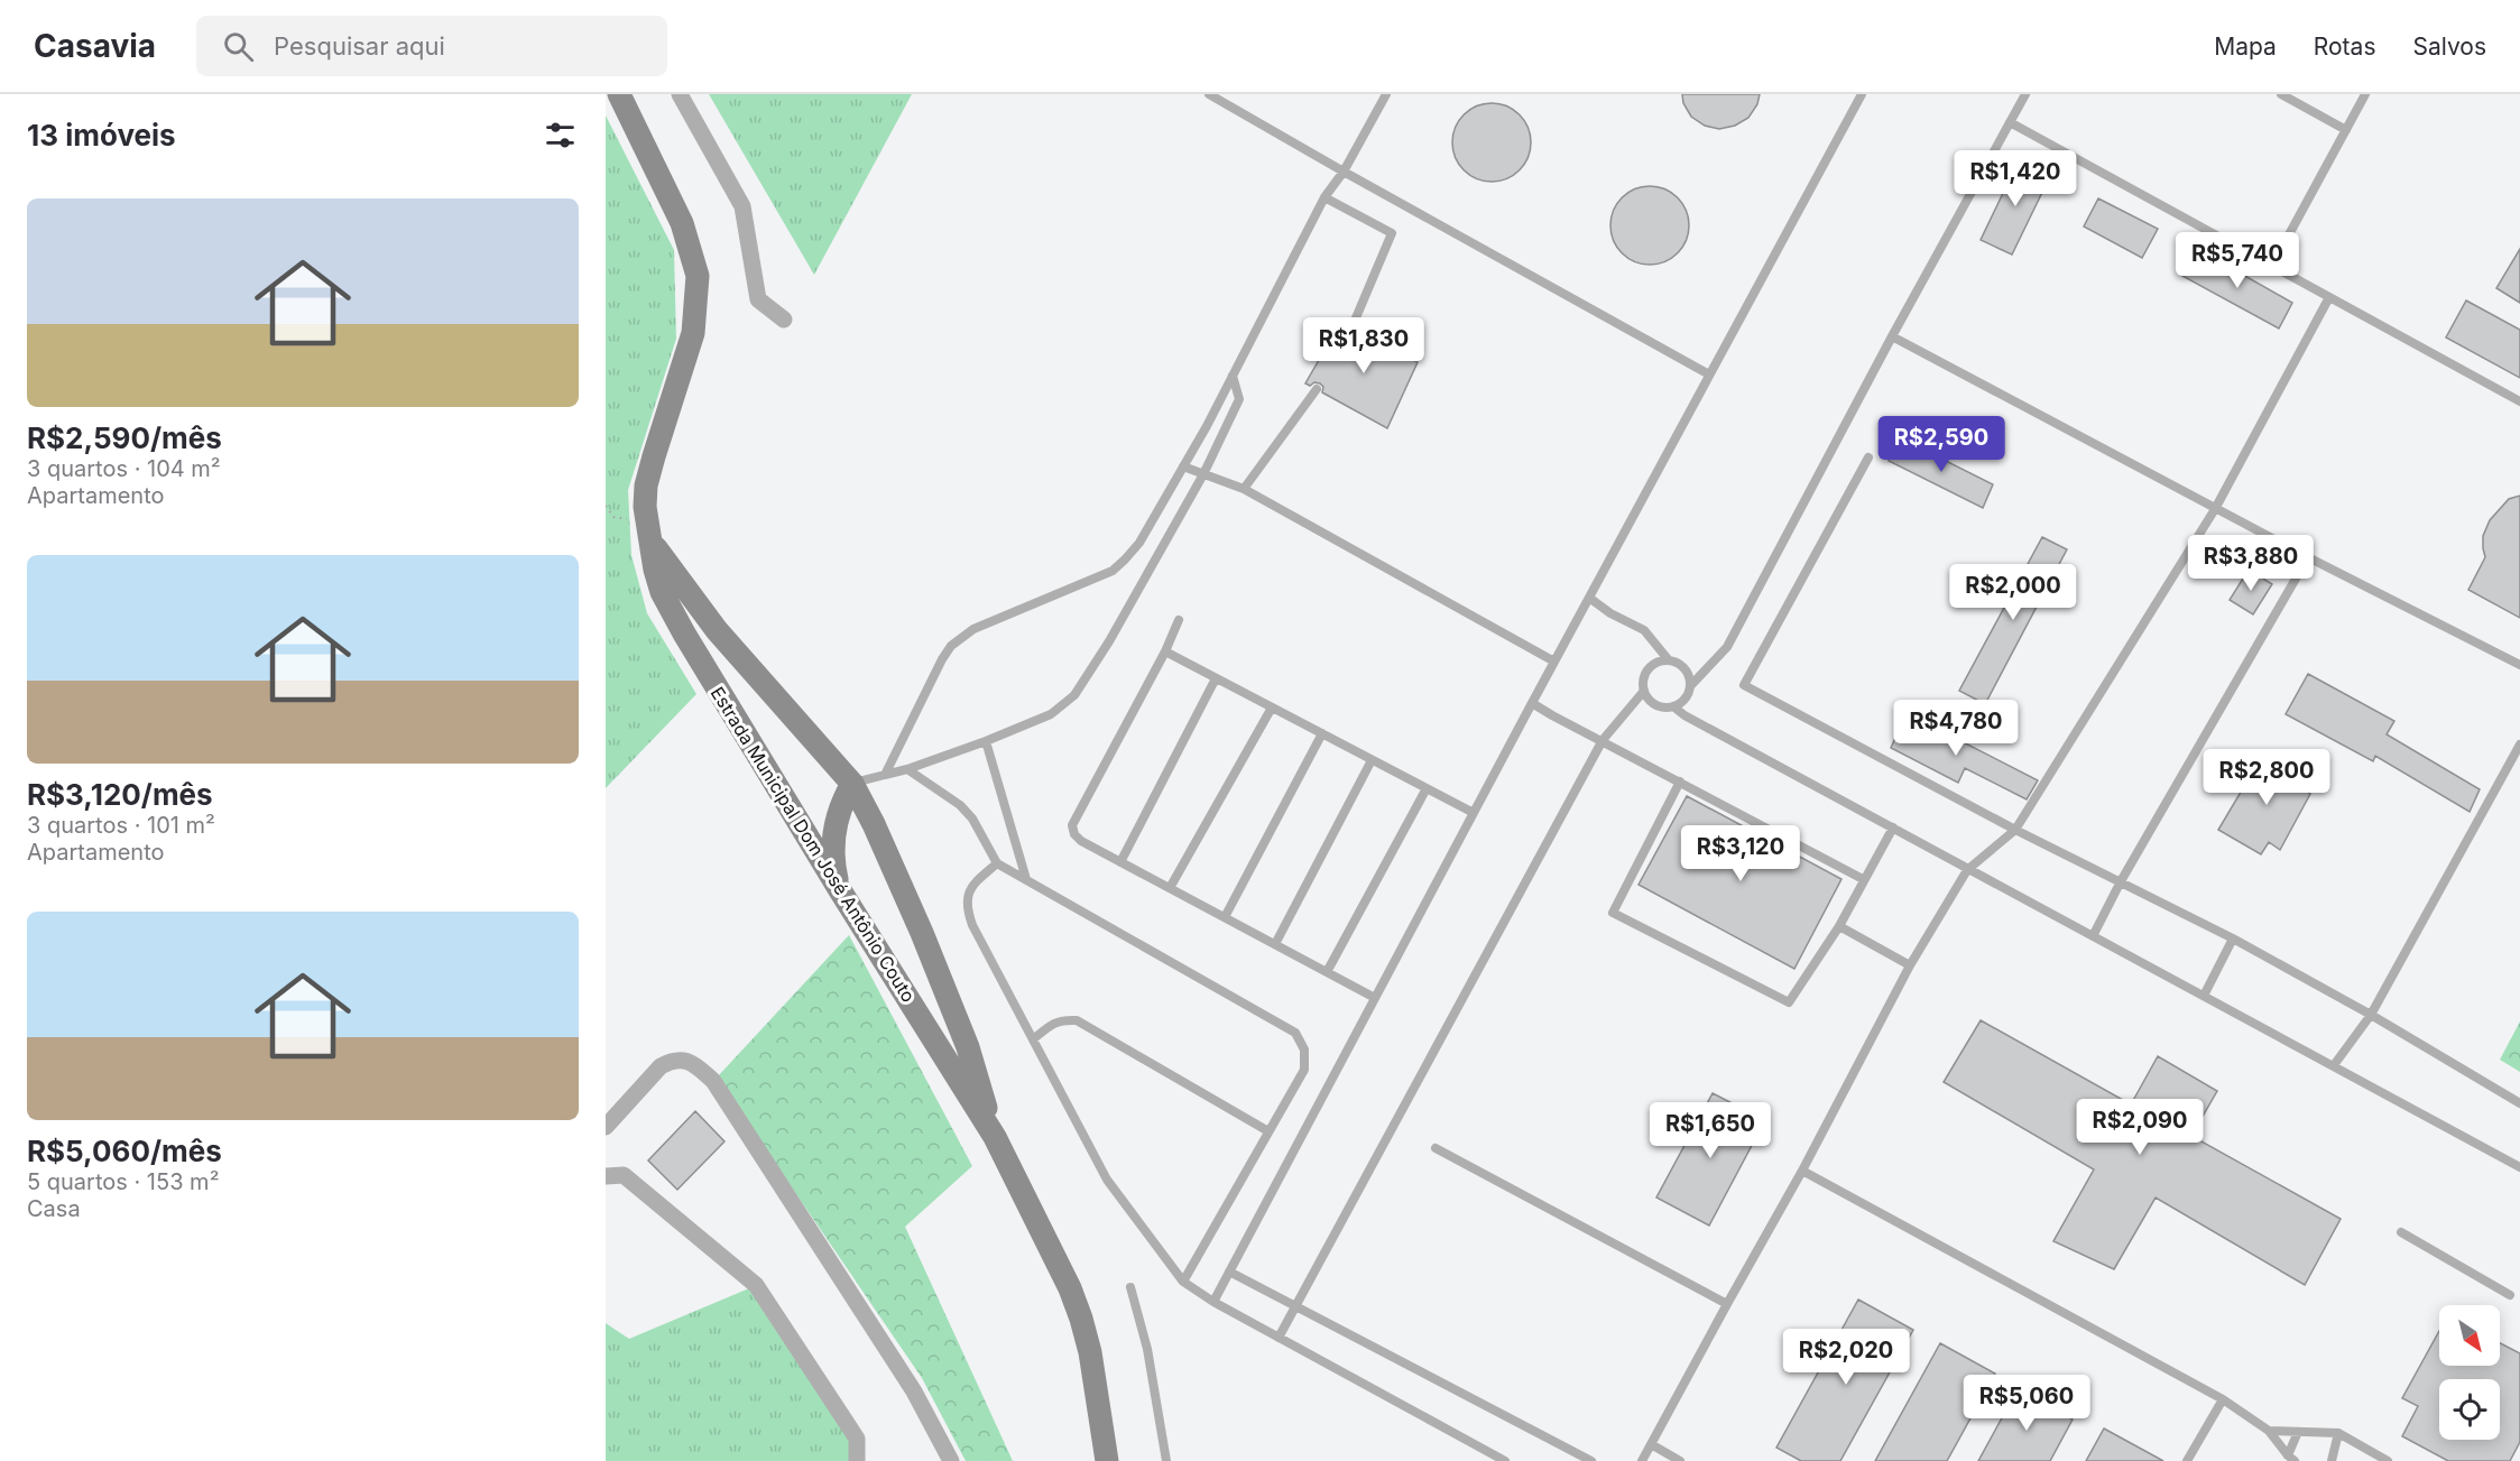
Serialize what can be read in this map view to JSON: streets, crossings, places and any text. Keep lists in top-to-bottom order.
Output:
{
  "streets": {
    "main road": ["Estrada Municipal Dom José Antônio Couto"]
  },
  "north": "bottom right",
  "page": {
    "header": "Casavia",
    "search": "Pesquisar aqui",
    "nav": ["Mapa", "Rotas", "Salvos"],
    "heading": "13 imóveis",
    "price": [
      "R$1,420",
      "R$5,740",
      "R$1,830",
      "R$2,590",
      "R$3,880",
      "R$2,000",
      "R$4,780",
      "R$2,800",
      "R$3,120",
      "R$2,090",
      "R$1,650",
      "R$2,020",
      "R$5,060"
    ],
    "list": [
      {
        "name": "R$2,590/mês",
        "note": "3 quartos · 104 m² · Apartamento"
      },
      {
        "name": "R$3,120/mês",
        "note": "3 quartos · 101 m² · Apartamento"
      },
      {
        "name": "R$5,060/mês",
        "note": "5 quartos · 153 m² · Casa"
      }
    ]
  }
}
